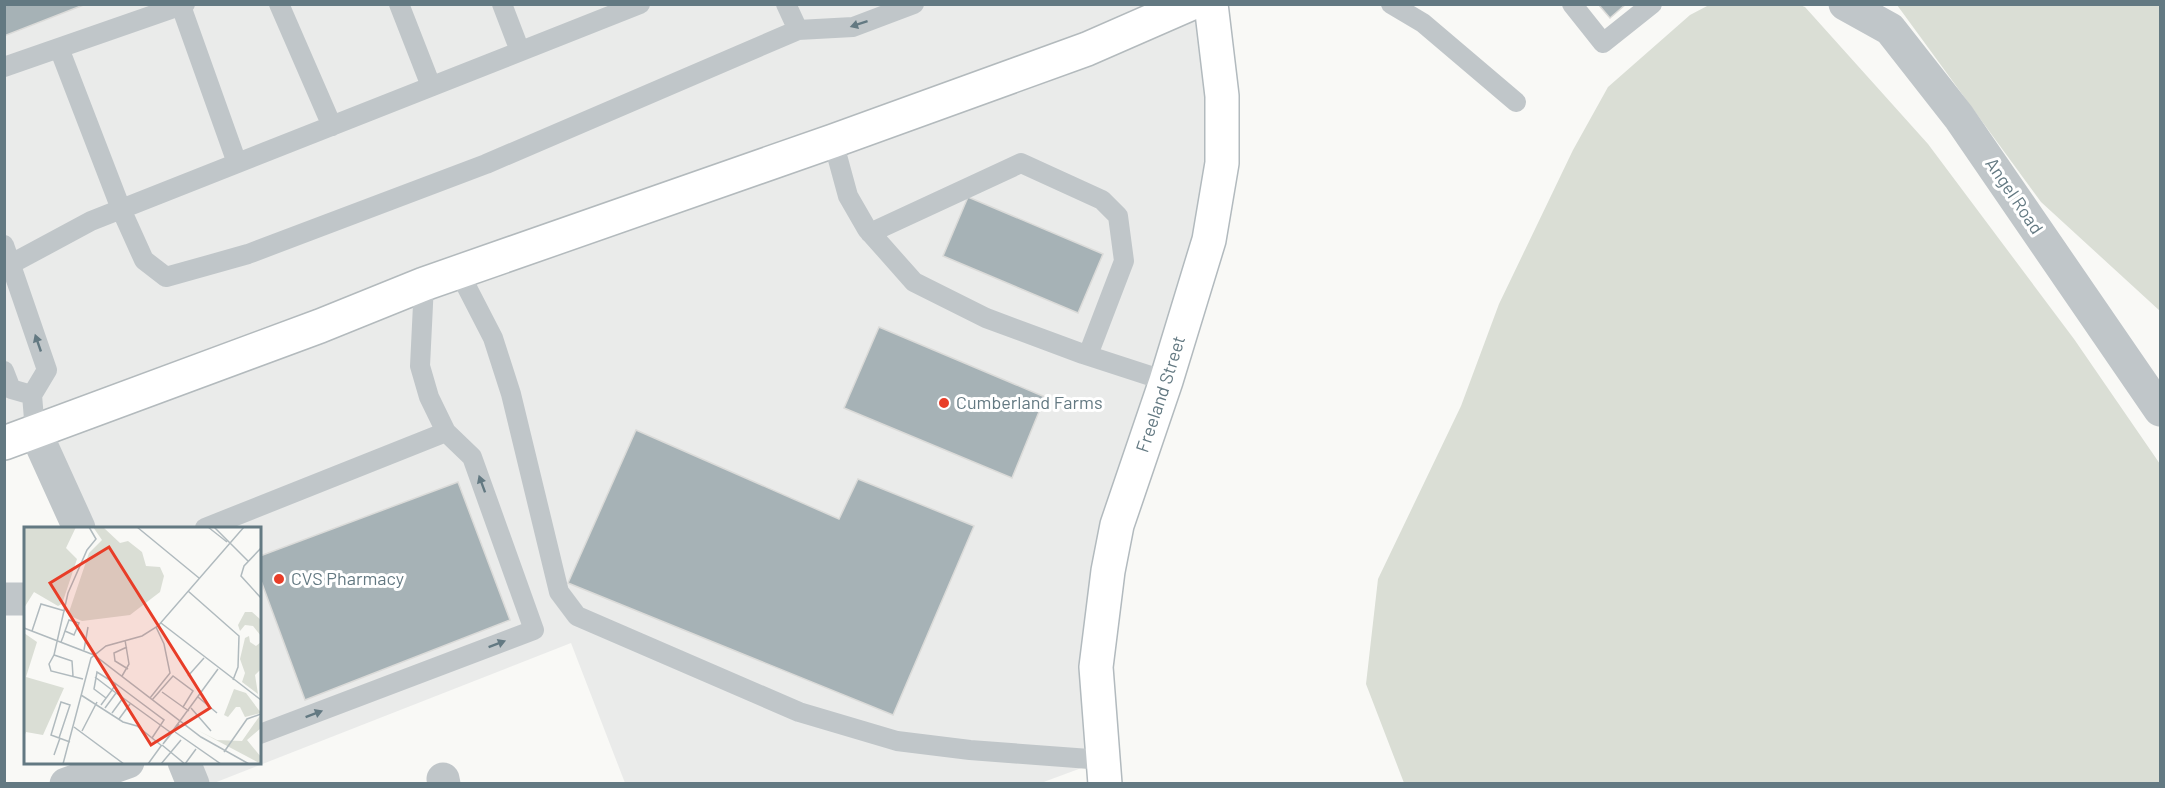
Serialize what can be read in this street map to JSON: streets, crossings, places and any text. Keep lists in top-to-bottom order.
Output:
{
  "streets": {
    "main road": ["Freeland Street"],
    "street": ["Angel Road"]
  },
  "places": ["Cumberland Farms", "CVS Pharmacy"]
}
